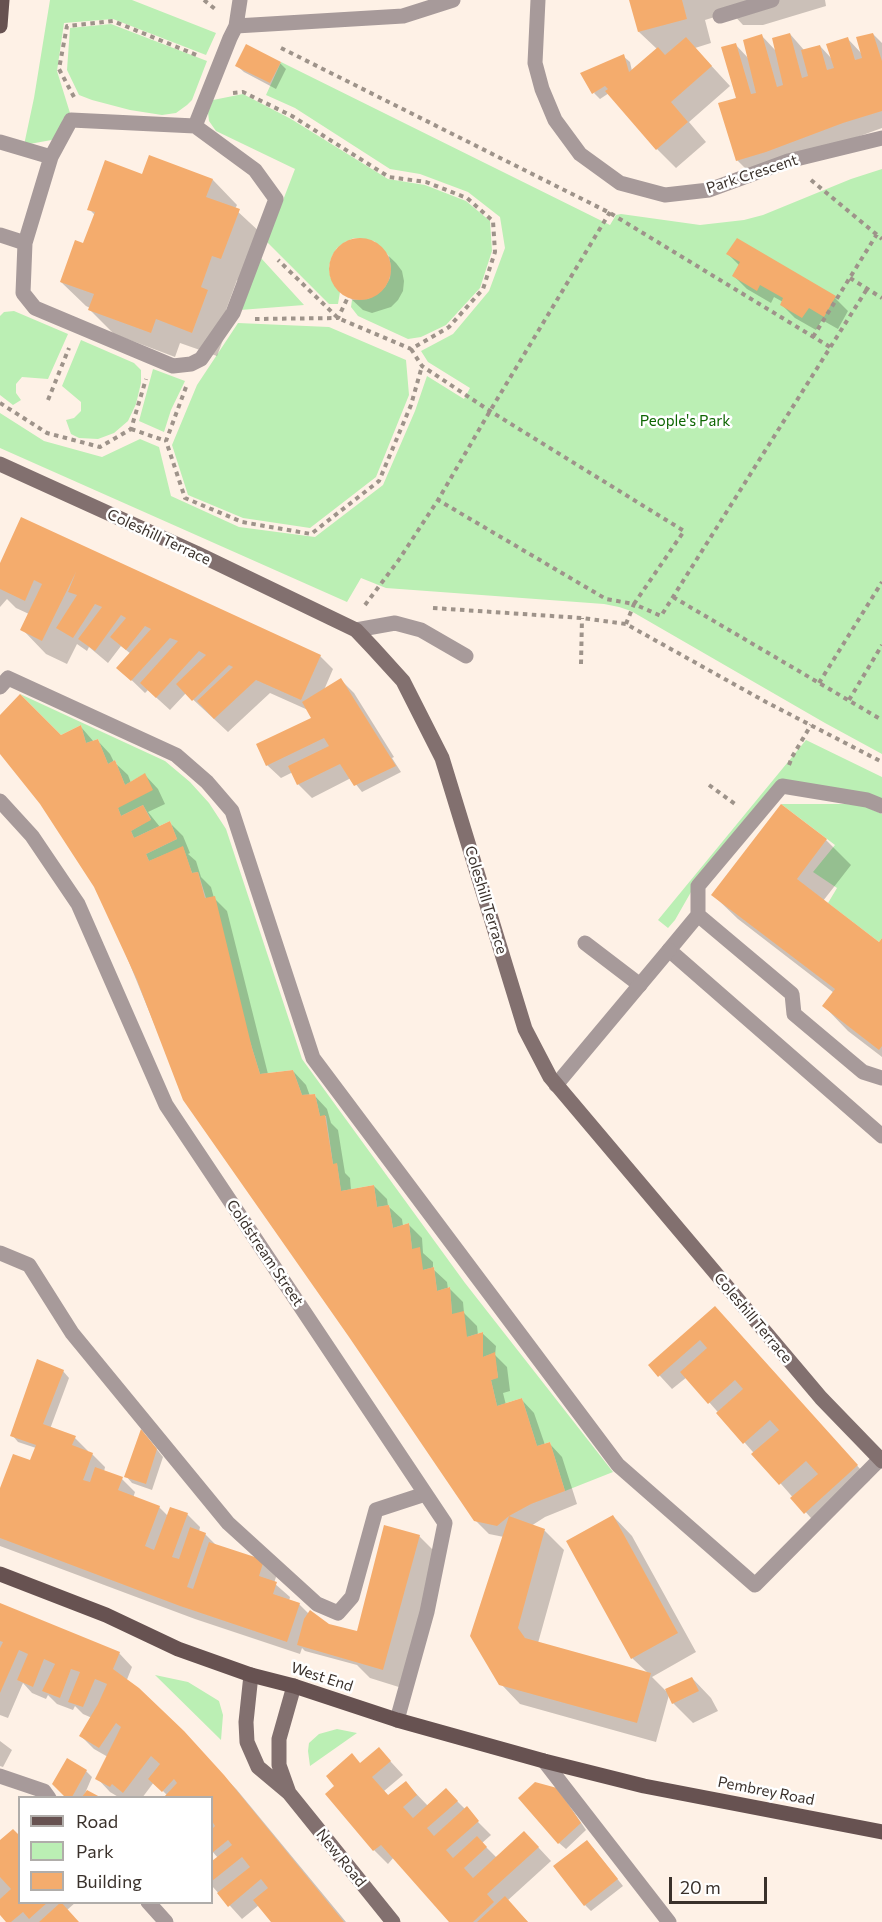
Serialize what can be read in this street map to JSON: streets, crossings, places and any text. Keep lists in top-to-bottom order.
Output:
{
  "streets": {
    "main road": [
      "Coleshill Terrace",
      "West End",
      "Pembrey Road",
      "New Road"
    ],
    "street": ["Park Crescent", "Coldstream Street"]
  },
  "crossings": [
    ["Coldstream Street", "West End"],
    ["West End", "Pembrey Road"],
    ["West End", "New Road"]
  ],
  "parks": ["People's Park"],
  "legend": ["Road", "Park", "Building"],
  "scale_bar": "20 m"
}
